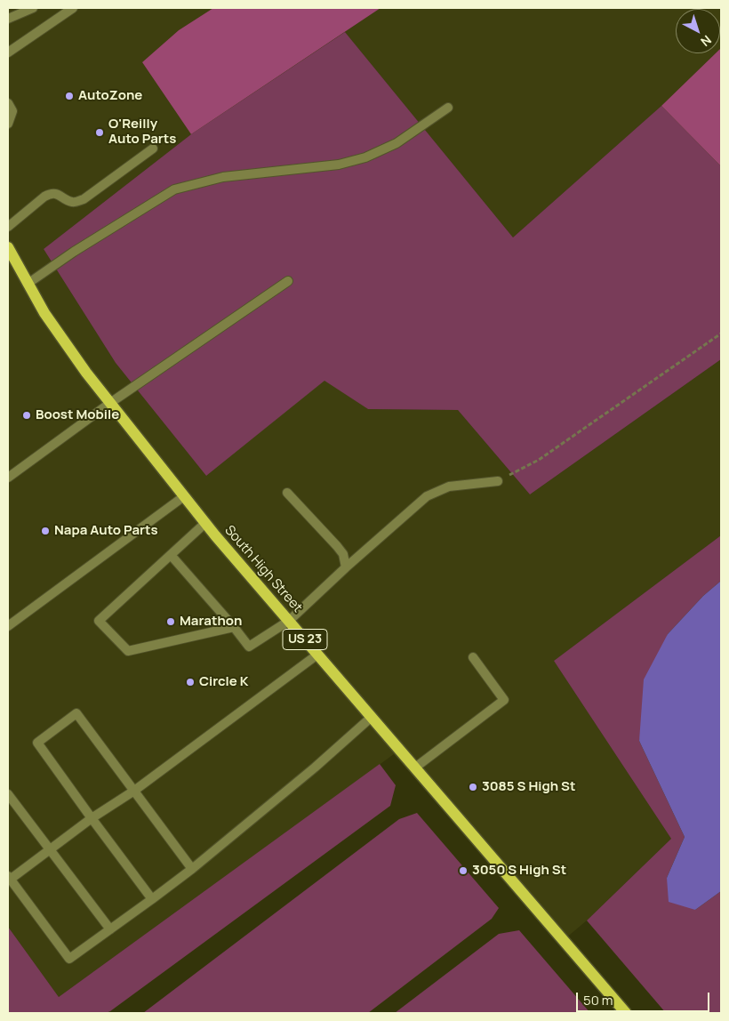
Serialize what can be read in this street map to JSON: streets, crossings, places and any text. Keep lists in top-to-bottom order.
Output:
{
  "streets": {
    "main road": ["South High Street", "US 23"]
  },
  "places": [
    "AutoZone",
    "O'Reilly Auto Parts",
    "Boost Mobile",
    "Napa Auto Parts",
    "Marathon",
    "Circle K",
    "3085 S High St",
    "3050 S High St"
  ],
  "scale_bar": "50 m",
  "north": "bottom right"
}
